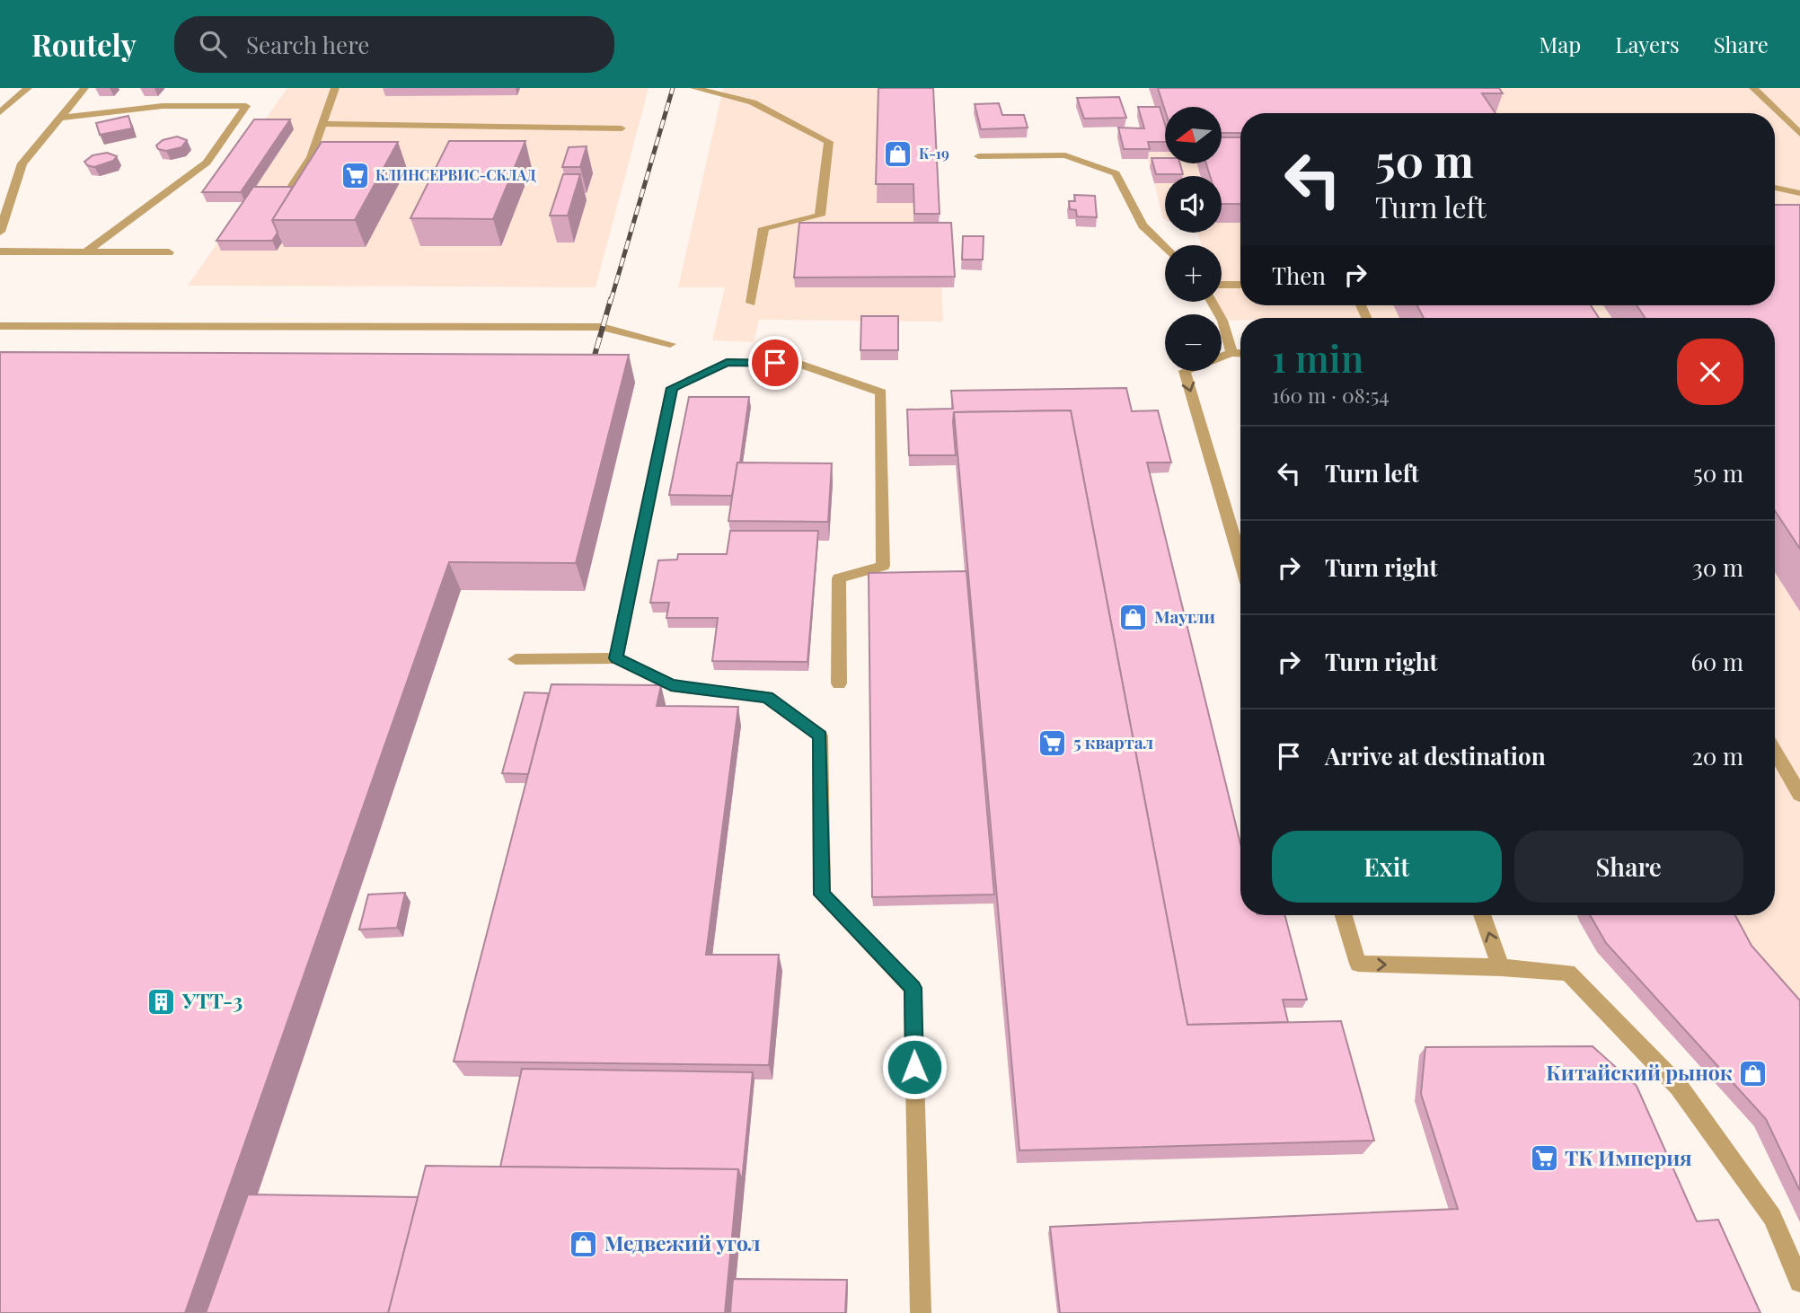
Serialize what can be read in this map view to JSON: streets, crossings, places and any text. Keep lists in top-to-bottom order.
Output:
{
  "places": {
    "shop": [
      "К-19",
      "Маугли",
      "Китайский рынок",
      "Медвежий угол"
    ],
    "supermarket": ["КЛИНСЕРВИС-СКЛАД", "5 квартал", "ТК Империя"],
    "building": ["УТТ-3"]
  },
  "north": "left",
  "page": {
    "header": "Routely",
    "search": "Search here",
    "nav": ["Map", "Layers", "Share"],
    "map_buttons": ["+", "−"],
    "turn": ["50 m", "Turn left"],
    "then": "Then",
    "heading": ["1 min", "160 m · 08:54"],
    "list": [
      {
        "name": "Turn left",
        "value": "50 m"
      },
      {
        "name": "Turn right",
        "value": "30 m"
      },
      {
        "name": "Turn right",
        "value": "60 m"
      },
      {
        "name": "Arrive at destination",
        "value": "20 m"
      }
    ],
    "buttons": ["Exit", "Share"]
  }
}
